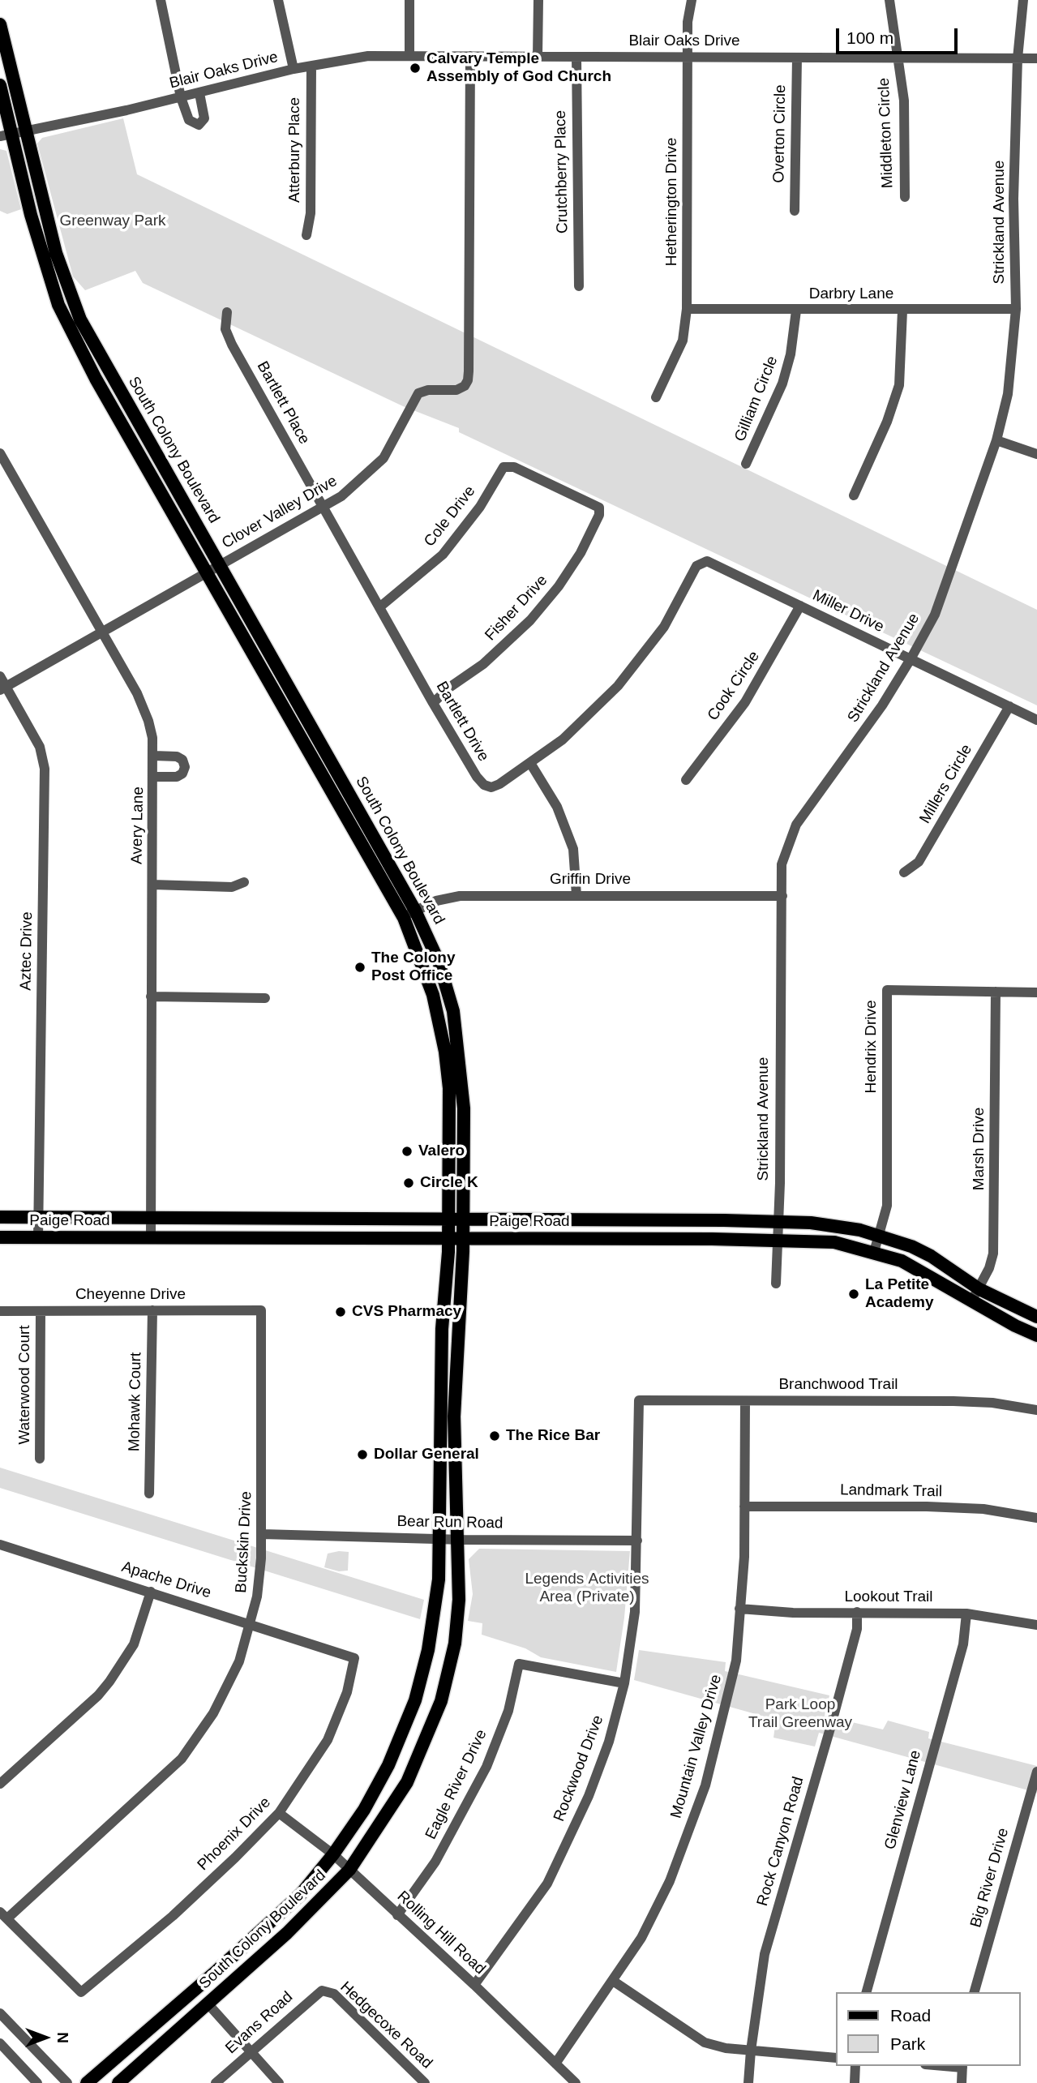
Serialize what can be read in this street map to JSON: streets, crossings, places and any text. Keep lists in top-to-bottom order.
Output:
{
  "streets": {
    "main road": ["South Colony Boulevard", "Paige Road"],
    "street": [
      "Blair Oaks Drive",
      "Middleton Circle",
      "Overton Circle",
      "Atterbury Place",
      "Crutchberry Place",
      "Hetherington Drive",
      "Strickland Avenue",
      "Darbry Lane",
      "Gilliam Circle",
      "Bartlett Place",
      "Clover Valley Drive",
      "Cole Drive",
      "Fisher Drive",
      "Miller Drive",
      "Cook Circle",
      "Bartlett Drive",
      "Millers Circle",
      "Avery Lane",
      "Griffin Drive",
      "Aztec Drive",
      "Hendrix Drive",
      "Marsh Drive",
      "Cheyenne Drive",
      "Waterwood Court",
      "Branchwood Trail",
      "Mohawk Court",
      "Landmark Trail",
      "Bear Run Road",
      "Buckskin Drive",
      "Apache Drive",
      "Lookout Trail",
      "Mountain Valley Drive",
      "Rockwood Drive",
      "Eagle River Drive",
      "Glenview Lane",
      "Phoenix Drive",
      "Rock Canyon Road",
      "Big River Drive",
      "Rolling Hill Road",
      "Evans Road",
      "Hedgecoxe Road"
    ]
  },
  "crossings": [
    ["Blair Oaks Drive", "Middleton Circle"],
    ["Blair Oaks Drive", "Overton Circle"],
    ["Blair Oaks Drive", "Atterbury Place"],
    ["Blair Oaks Drive", "Crutchberry Place"],
    ["Blair Oaks Drive", "Hetherington Drive"],
    ["Blair Oaks Drive", "Strickland Avenue"],
    ["Blair Oaks Drive", "South Colony Boulevard"],
    ["Blair Oaks Drive", "Clover Valley Drive"],
    ["Hetherington Drive", "Darbry Lane"],
    ["Strickland Avenue", "Darbry Lane"],
    ["Strickland Avenue", "Miller Drive"],
    ["Strickland Avenue", "Griffin Drive"],
    ["Strickland Avenue", "Paige Road"],
    ["Darbry Lane", "Gilliam Circle"],
    ["Bartlett Place", "Clover Valley Drive"],
    ["Bartlett Place", "Bartlett Drive"],
    ["South Colony Boulevard", "Clover Valley Drive"],
    ["South Colony Boulevard", "Griffin Drive"],
    ["South Colony Boulevard", "Paige Road"],
    ["South Colony Boulevard", "Bear Run Road"],
    ["South Colony Boulevard", "Rolling Hill Road"],
    ["Clover Valley Drive", "Bartlett Drive"],
    ["Clover Valley Drive", "Avery Lane"],
    ["Clover Valley Drive", "Aztec Drive"],
    ["Cole Drive", "Fisher Drive"],
    ["Cole Drive", "Bartlett Drive"],
    ["Fisher Drive", "Bartlett Drive"],
    ["Miller Drive", "Cook Circle"],
    ["Miller Drive", "Bartlett Drive"],
    ["Miller Drive", "Millers Circle"],
    ["Avery Lane", "Paige Road"],
    ["Aztec Drive", "Paige Road"],
    ["Hendrix Drive", "Marsh Drive"],
    ["Hendrix Drive", "Paige Road"],
    ["Marsh Drive", "Paige Road"],
    ["Cheyenne Drive", "Waterwood Court"],
    ["Cheyenne Drive", "Mohawk Court"],
    ["Cheyenne Drive", "Buckskin Drive"],
    ["Branchwood Trail", "Mountain Valley Drive"],
    ["Branchwood Trail", "Rockwood Drive"],
    ["Landmark Trail", "Mountain Valley Drive"],
    ["Bear Run Road", "Buckskin Drive"],
    ["Bear Run Road", "Rockwood Drive"],
    ["Buckskin Drive", "Apache Drive"],
    ["Buckskin Drive", "Phoenix Drive"],
    ["Apache Drive", "Phoenix Drive"],
    ["Lookout Trail", "Mountain Valley Drive"],
    ["Lookout Trail", "Glenview Lane"],
    ["Lookout Trail", "Rock Canyon Road"],
    ["Mountain Valley Drive", "Rolling Hill Road"],
    ["Rockwood Drive", "Eagle River Drive"],
    ["Rockwood Drive", "Rolling Hill Road"],
    ["Eagle River Drive", "Rolling Hill Road"],
    ["Phoenix Drive", "Rolling Hill Road"],
    ["Evans Road", "Hedgecoxe Road"]
  ],
  "parks": ["Greenway Park", "Legends Activities Area (Private)", "Park Loop Trail Greenway"],
  "places": [
    "Calvary Temple Assembly of God Church",
    "The Colony Post Office",
    "Valero",
    "Circle K",
    "La Petite Academy",
    "CVS Pharmacy",
    "The Rice Bar",
    "Dollar General"
  ],
  "legend": ["Road", "Park"],
  "scale_bar": "100 m",
  "north": "right"
}
